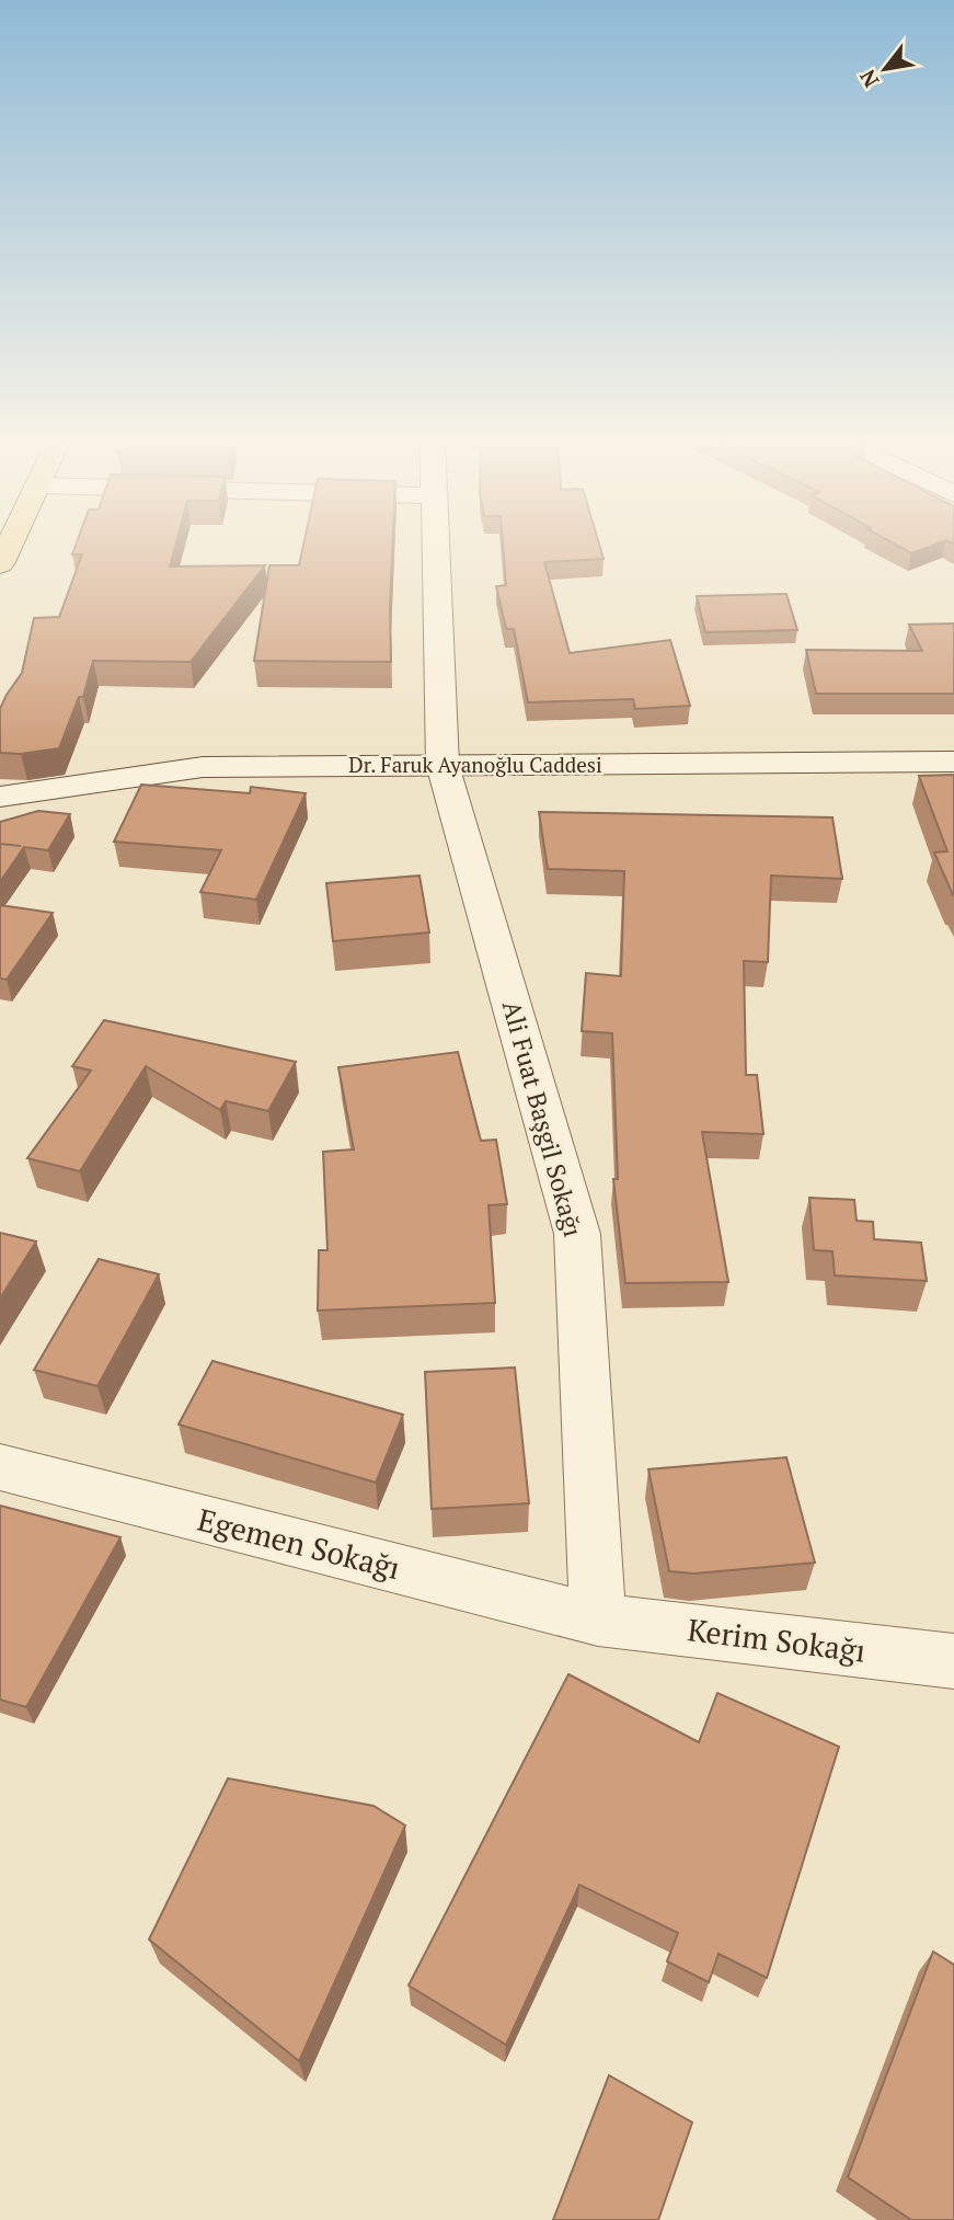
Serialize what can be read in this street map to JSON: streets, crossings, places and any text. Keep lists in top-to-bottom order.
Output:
{
  "streets": {
    "street": [
      "Dr. Faruk Ayanoğlu Caddesi",
      "Ali Fuat Başgil Sokağı",
      "Egemen Sokağı",
      "Kerim Sokağı"
    ]
  },
  "crossings": [
    ["Dr. Faruk Ayanoğlu Caddesi", "Ali Fuat Başgil Sokağı"],
    ["Ali Fuat Başgil Sokağı", "Egemen Sokağı"],
    ["Ali Fuat Başgil Sokağı", "Kerim Sokağı"],
    ["Egemen Sokağı", "Kerim Sokağı"]
  ],
  "north": "bottom left"
}
